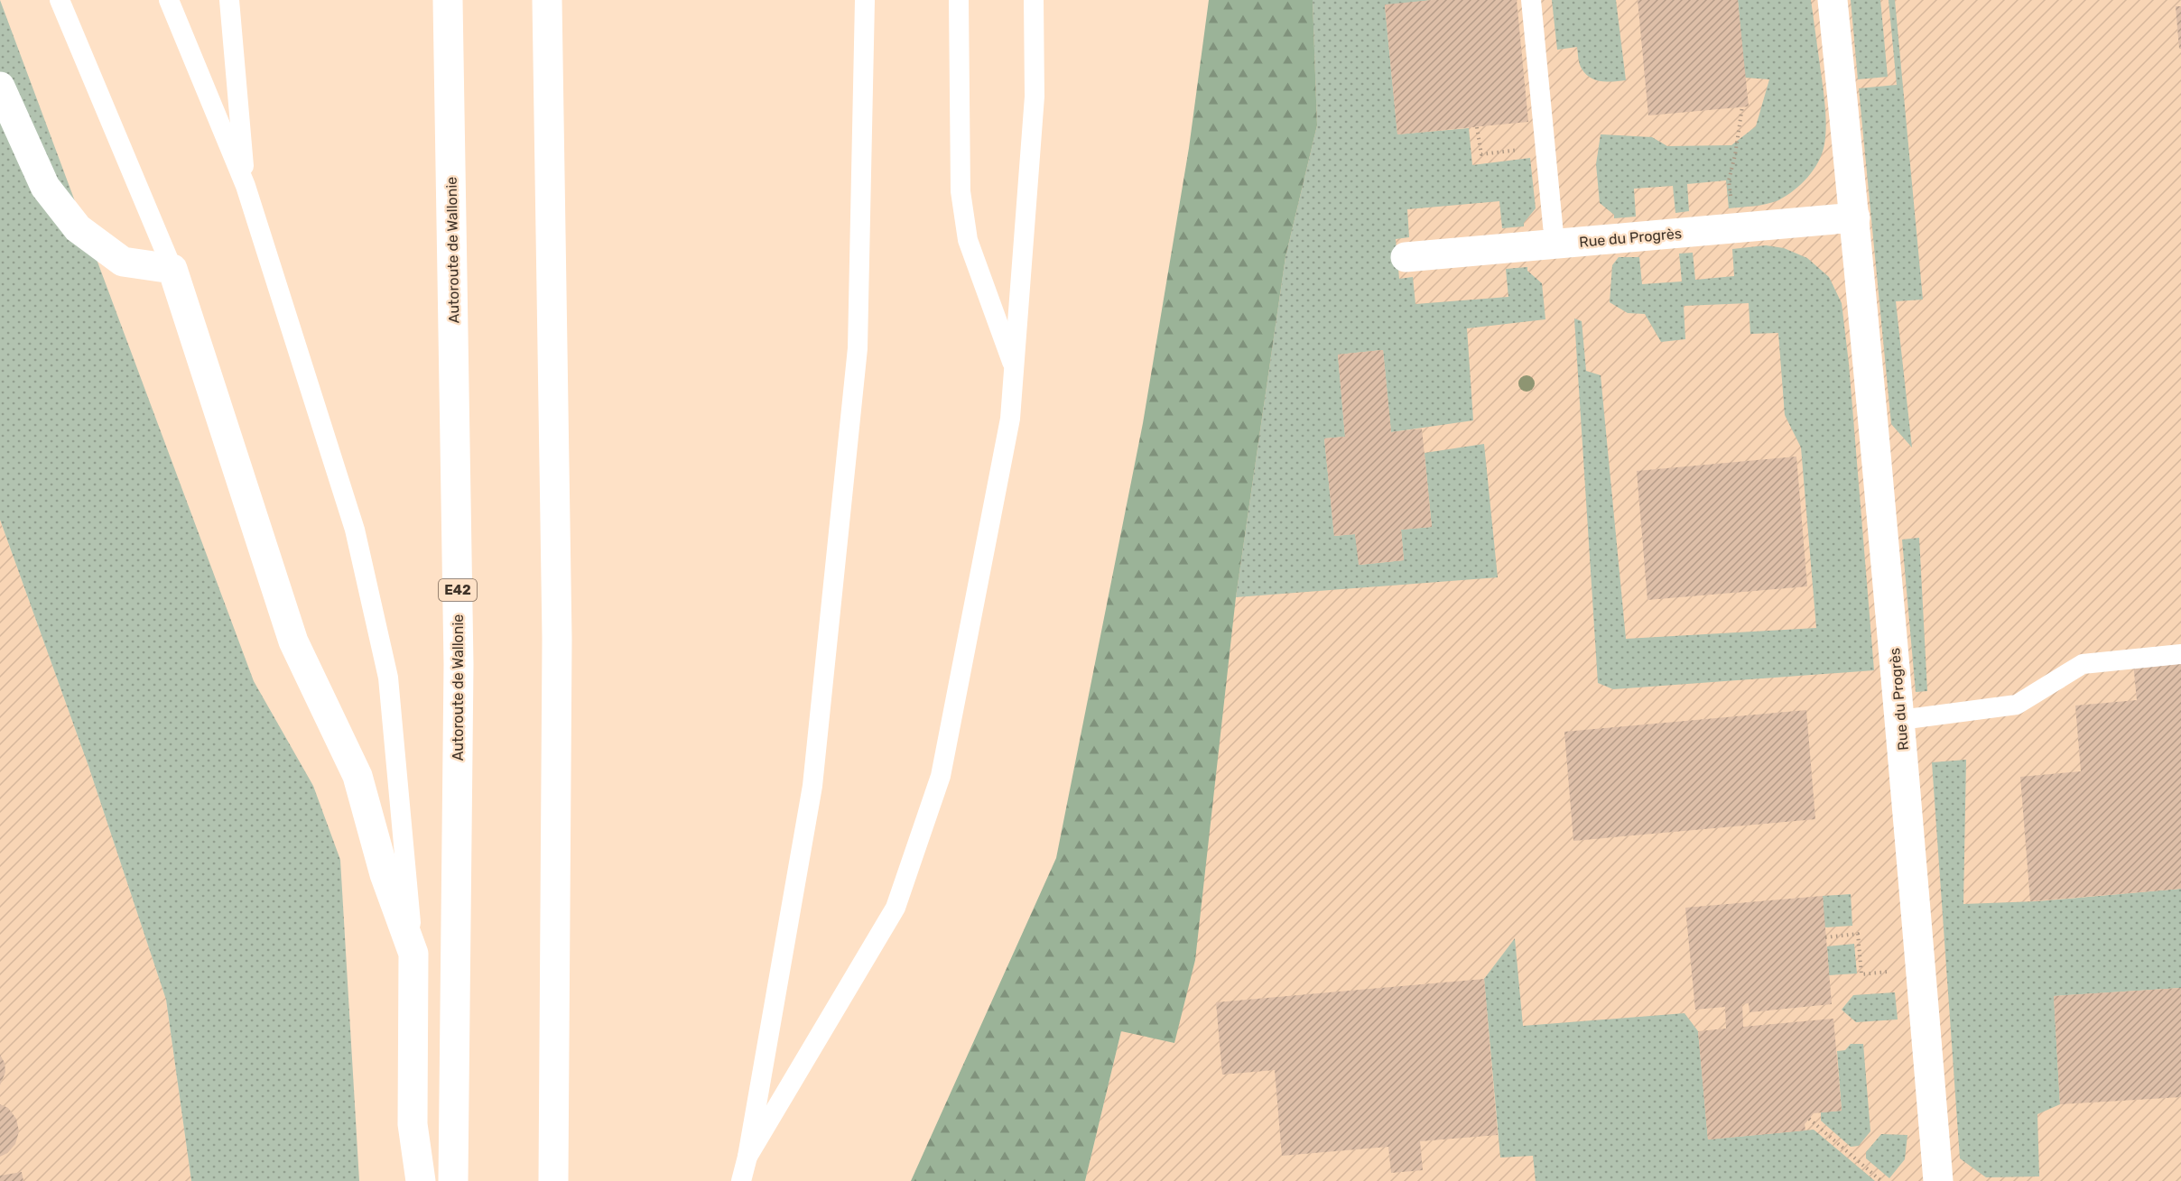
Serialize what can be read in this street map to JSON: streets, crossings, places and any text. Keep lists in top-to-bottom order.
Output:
{
  "streets": {
    "main road": ["Rue du Progrès", "Autoroute de Wallonie", "E42"]
  }
}
